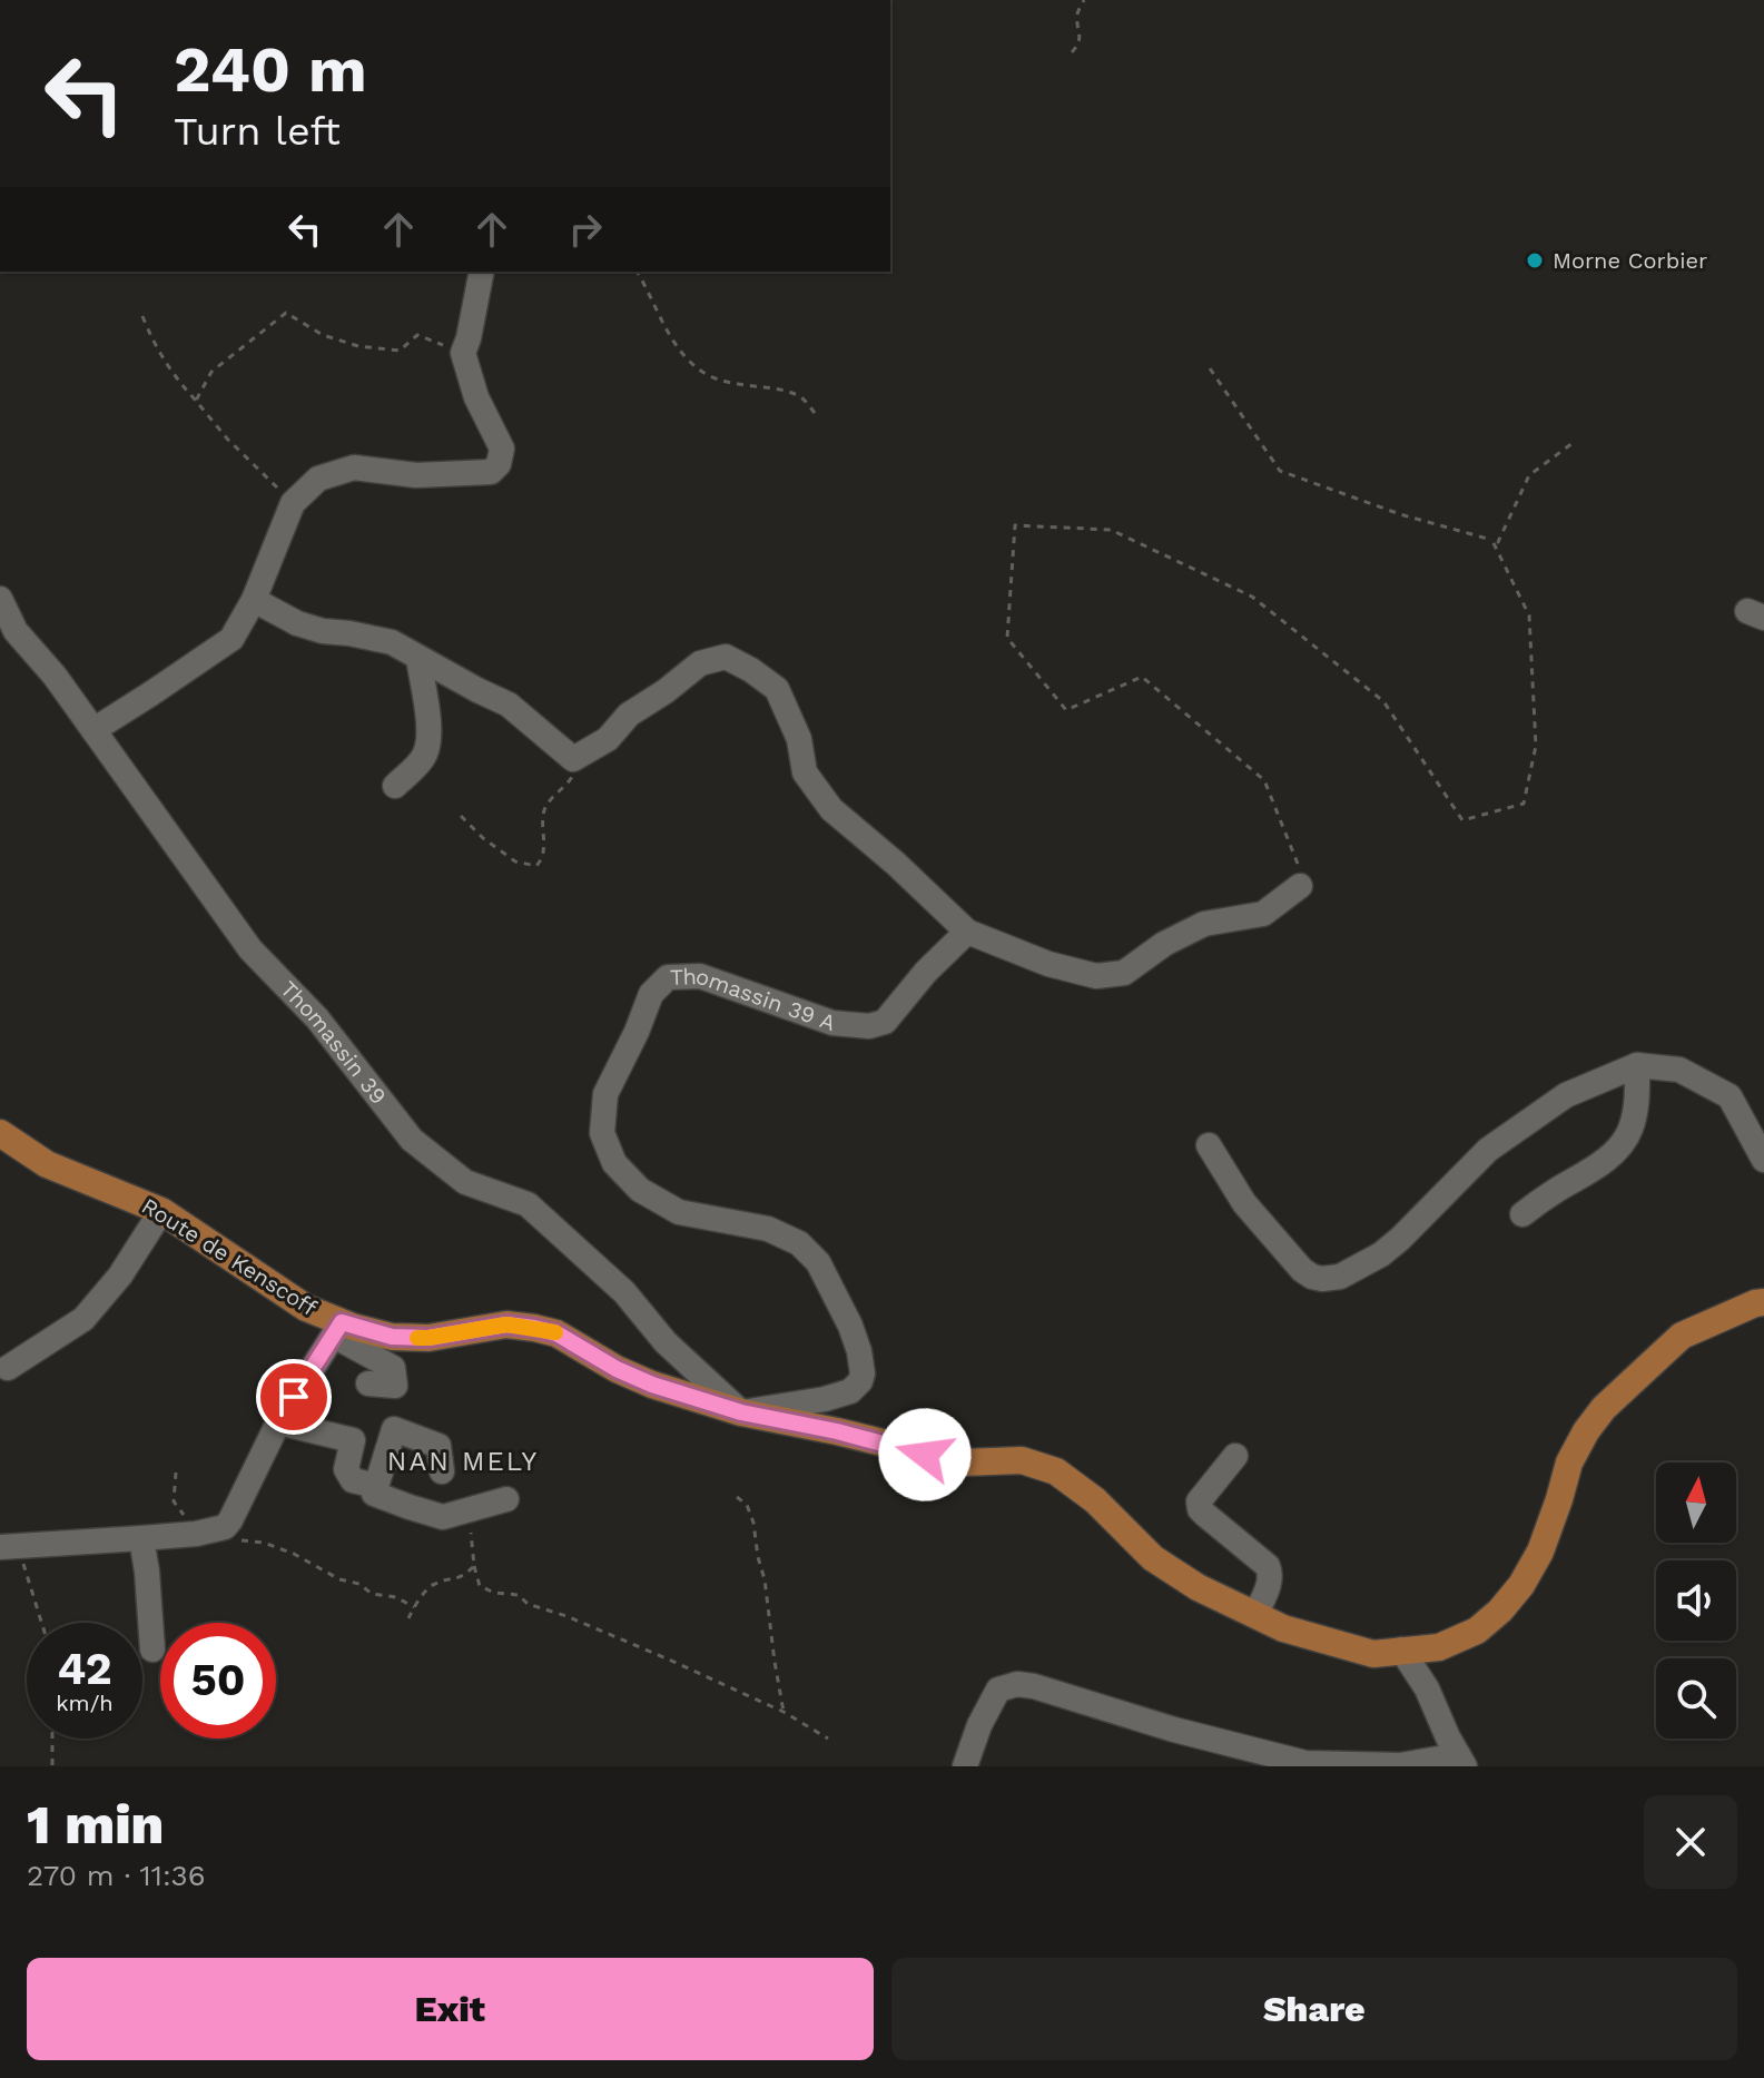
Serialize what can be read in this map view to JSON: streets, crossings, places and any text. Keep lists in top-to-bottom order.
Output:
{
  "streets": {
    "main road": ["Route de Kenscoff"],
    "street": ["Thomassin 39 A", "Thomassin 39"]
  },
  "crossings": [
    ["Thomassin 39 A", "Thomassin 39"],
    ["Thomassin 39 A", "Route de Kenscoff"],
    ["Thomassin 39", "Route de Kenscoff"]
  ],
  "districts": ["NAN MELY"],
  "places": ["Morne Corbier"],
  "north": "top",
  "page": {
    "turn": ["240 m", "Turn left"],
    "speed": "42 km/h",
    "limit": "50",
    "heading": ["1 min", "270 m · 11:36"],
    "buttons": ["Exit", "Share"]
  }
}
